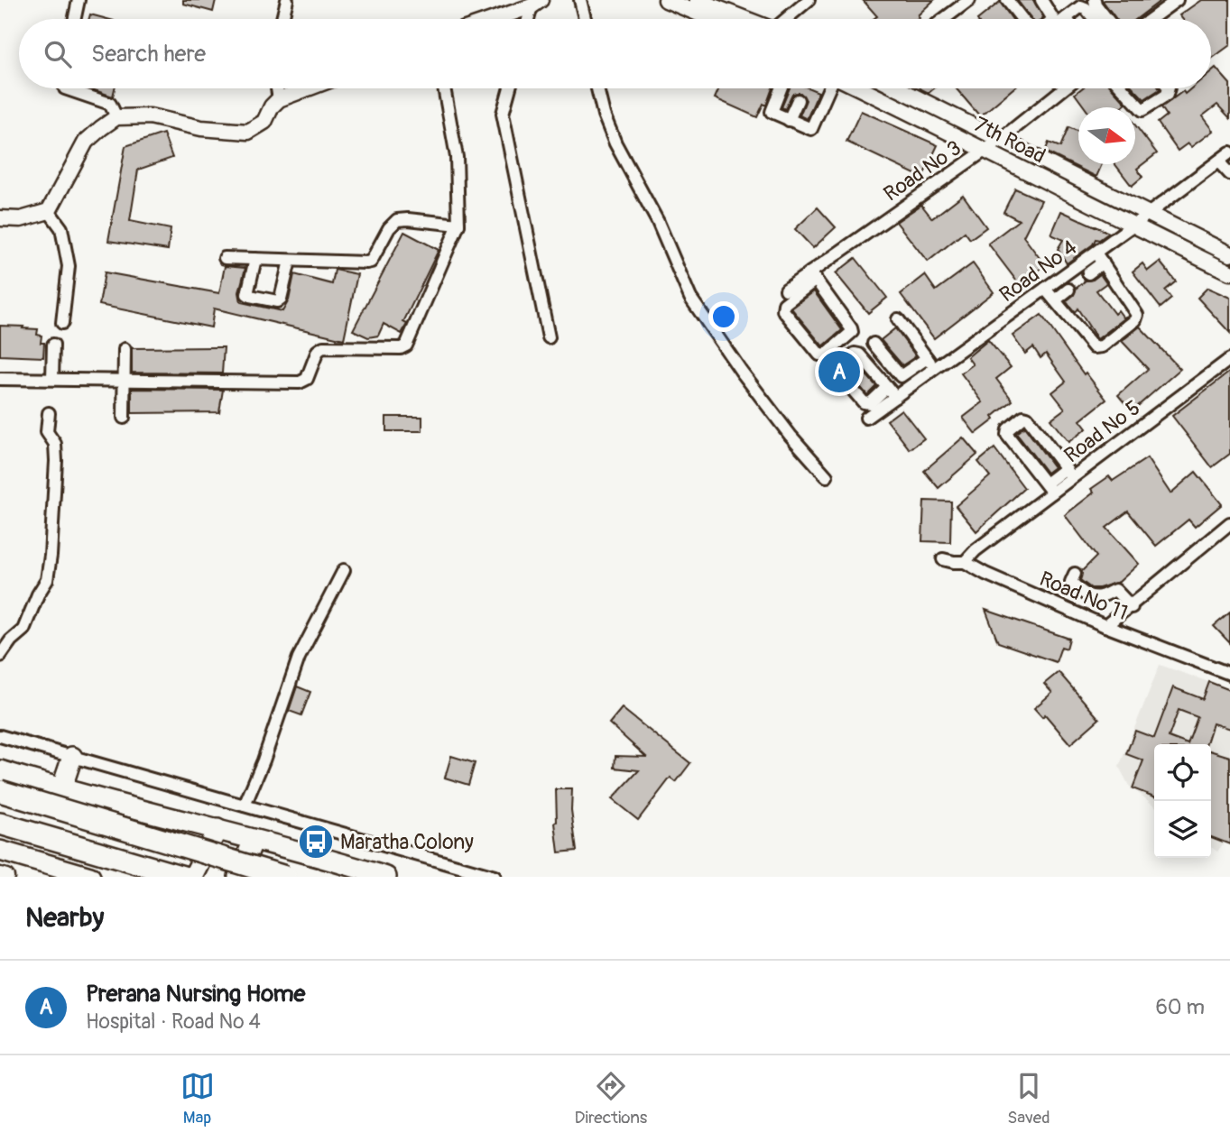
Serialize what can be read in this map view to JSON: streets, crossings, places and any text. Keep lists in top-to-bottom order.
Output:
{
  "streets": {
    "street": [
      "7th Road",
      "Road No 3",
      "Road No 4",
      "Road No 5",
      "Road No 11"
    ]
  },
  "crossings": [
    ["7th Road", "Road No 3"],
    ["7th Road", "Road No 4"],
    ["Road No 5", "Road No 11"]
  ],
  "places": {
    "bus stop": ["Maratha Colony"]
  },
  "north": "right",
  "page": {
    "search": "Search here",
    "pins": "A",
    "heading": "Nearby",
    "list": [
      {
        "mark": "A",
        "name": "Prerana Nursing Home",
        "note": "Hospital · Road No 4",
        "value": "60 m"
      }
    ],
    "nav": ["Map", "Directions", "Saved"]
  }
}
